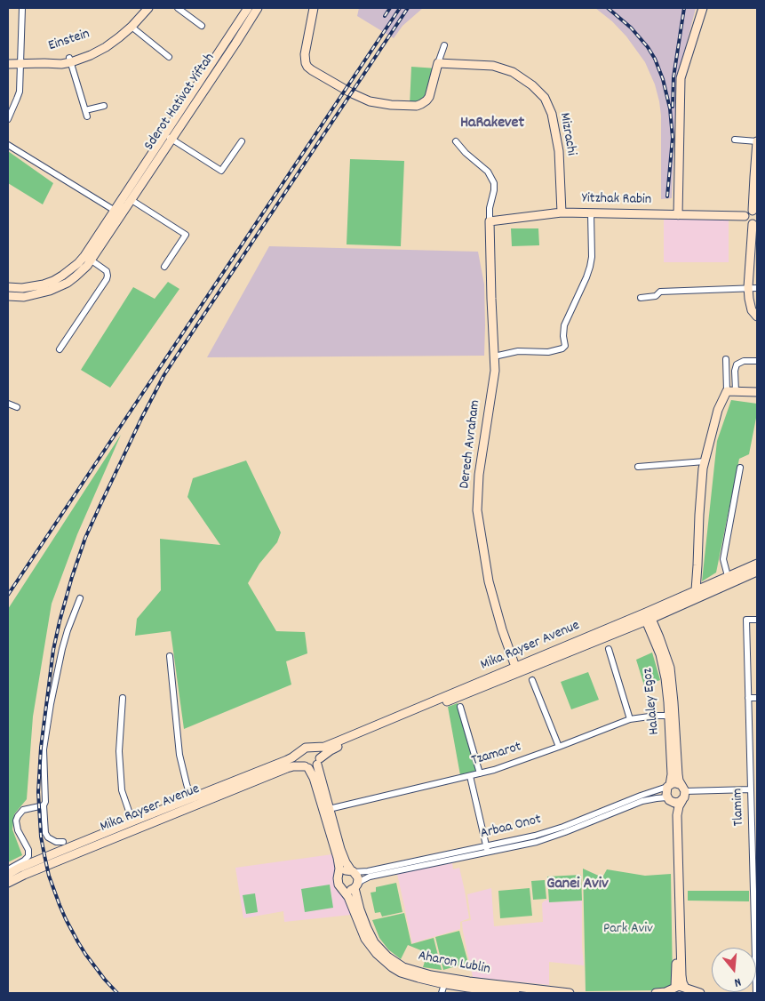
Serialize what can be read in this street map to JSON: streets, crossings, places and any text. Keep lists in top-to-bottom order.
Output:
{
  "streets": {
    "street": [
      "Einstein",
      "Sderot Hativat Yiftah",
      "Mizrachi",
      "Yitzhak Rabin",
      "Derech Avraham",
      "Mika Rayser Avenue",
      "Halaley Egoz",
      "Tzamarot",
      "Tlamim",
      "Arbaa Onot",
      "Aharon Lublin"
    ]
  },
  "crossings": [
    ["Mizrachi", "Yitzhak Rabin"],
    ["Yitzhak Rabin", "Derech Avraham"],
    ["Derech Avraham", "Mika Rayser Avenue"],
    ["Mika Rayser Avenue", "Halaley Egoz"],
    ["Halaley Egoz", "Tzamarot"],
    ["Halaley Egoz", "Arbaa Onot"],
    ["Arbaa Onot", "Aharon Lublin"]
  ],
  "districts": ["HaRakevet", "Ganei Aviv"],
  "parks": ["Park Aviv"],
  "north": "bottom"
}
